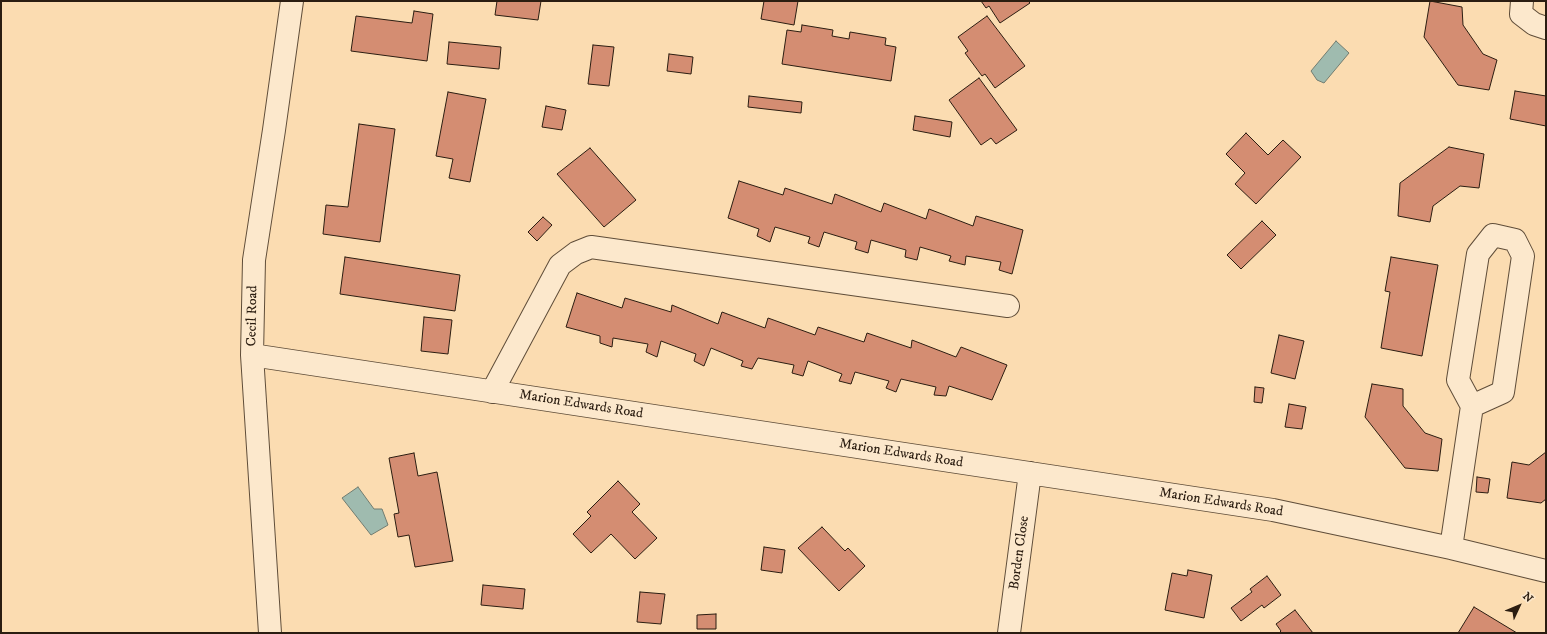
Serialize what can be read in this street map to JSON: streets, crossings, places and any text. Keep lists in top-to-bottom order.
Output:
{
  "streets": {
    "street": ["Cecil Road", "Marion Edwards Road", "Borden Close"]
  },
  "crossings": [
    ["Cecil Road", "Marion Edwards Road"],
    ["Marion Edwards Road", "Borden Close"]
  ],
  "north": "top right"
}
